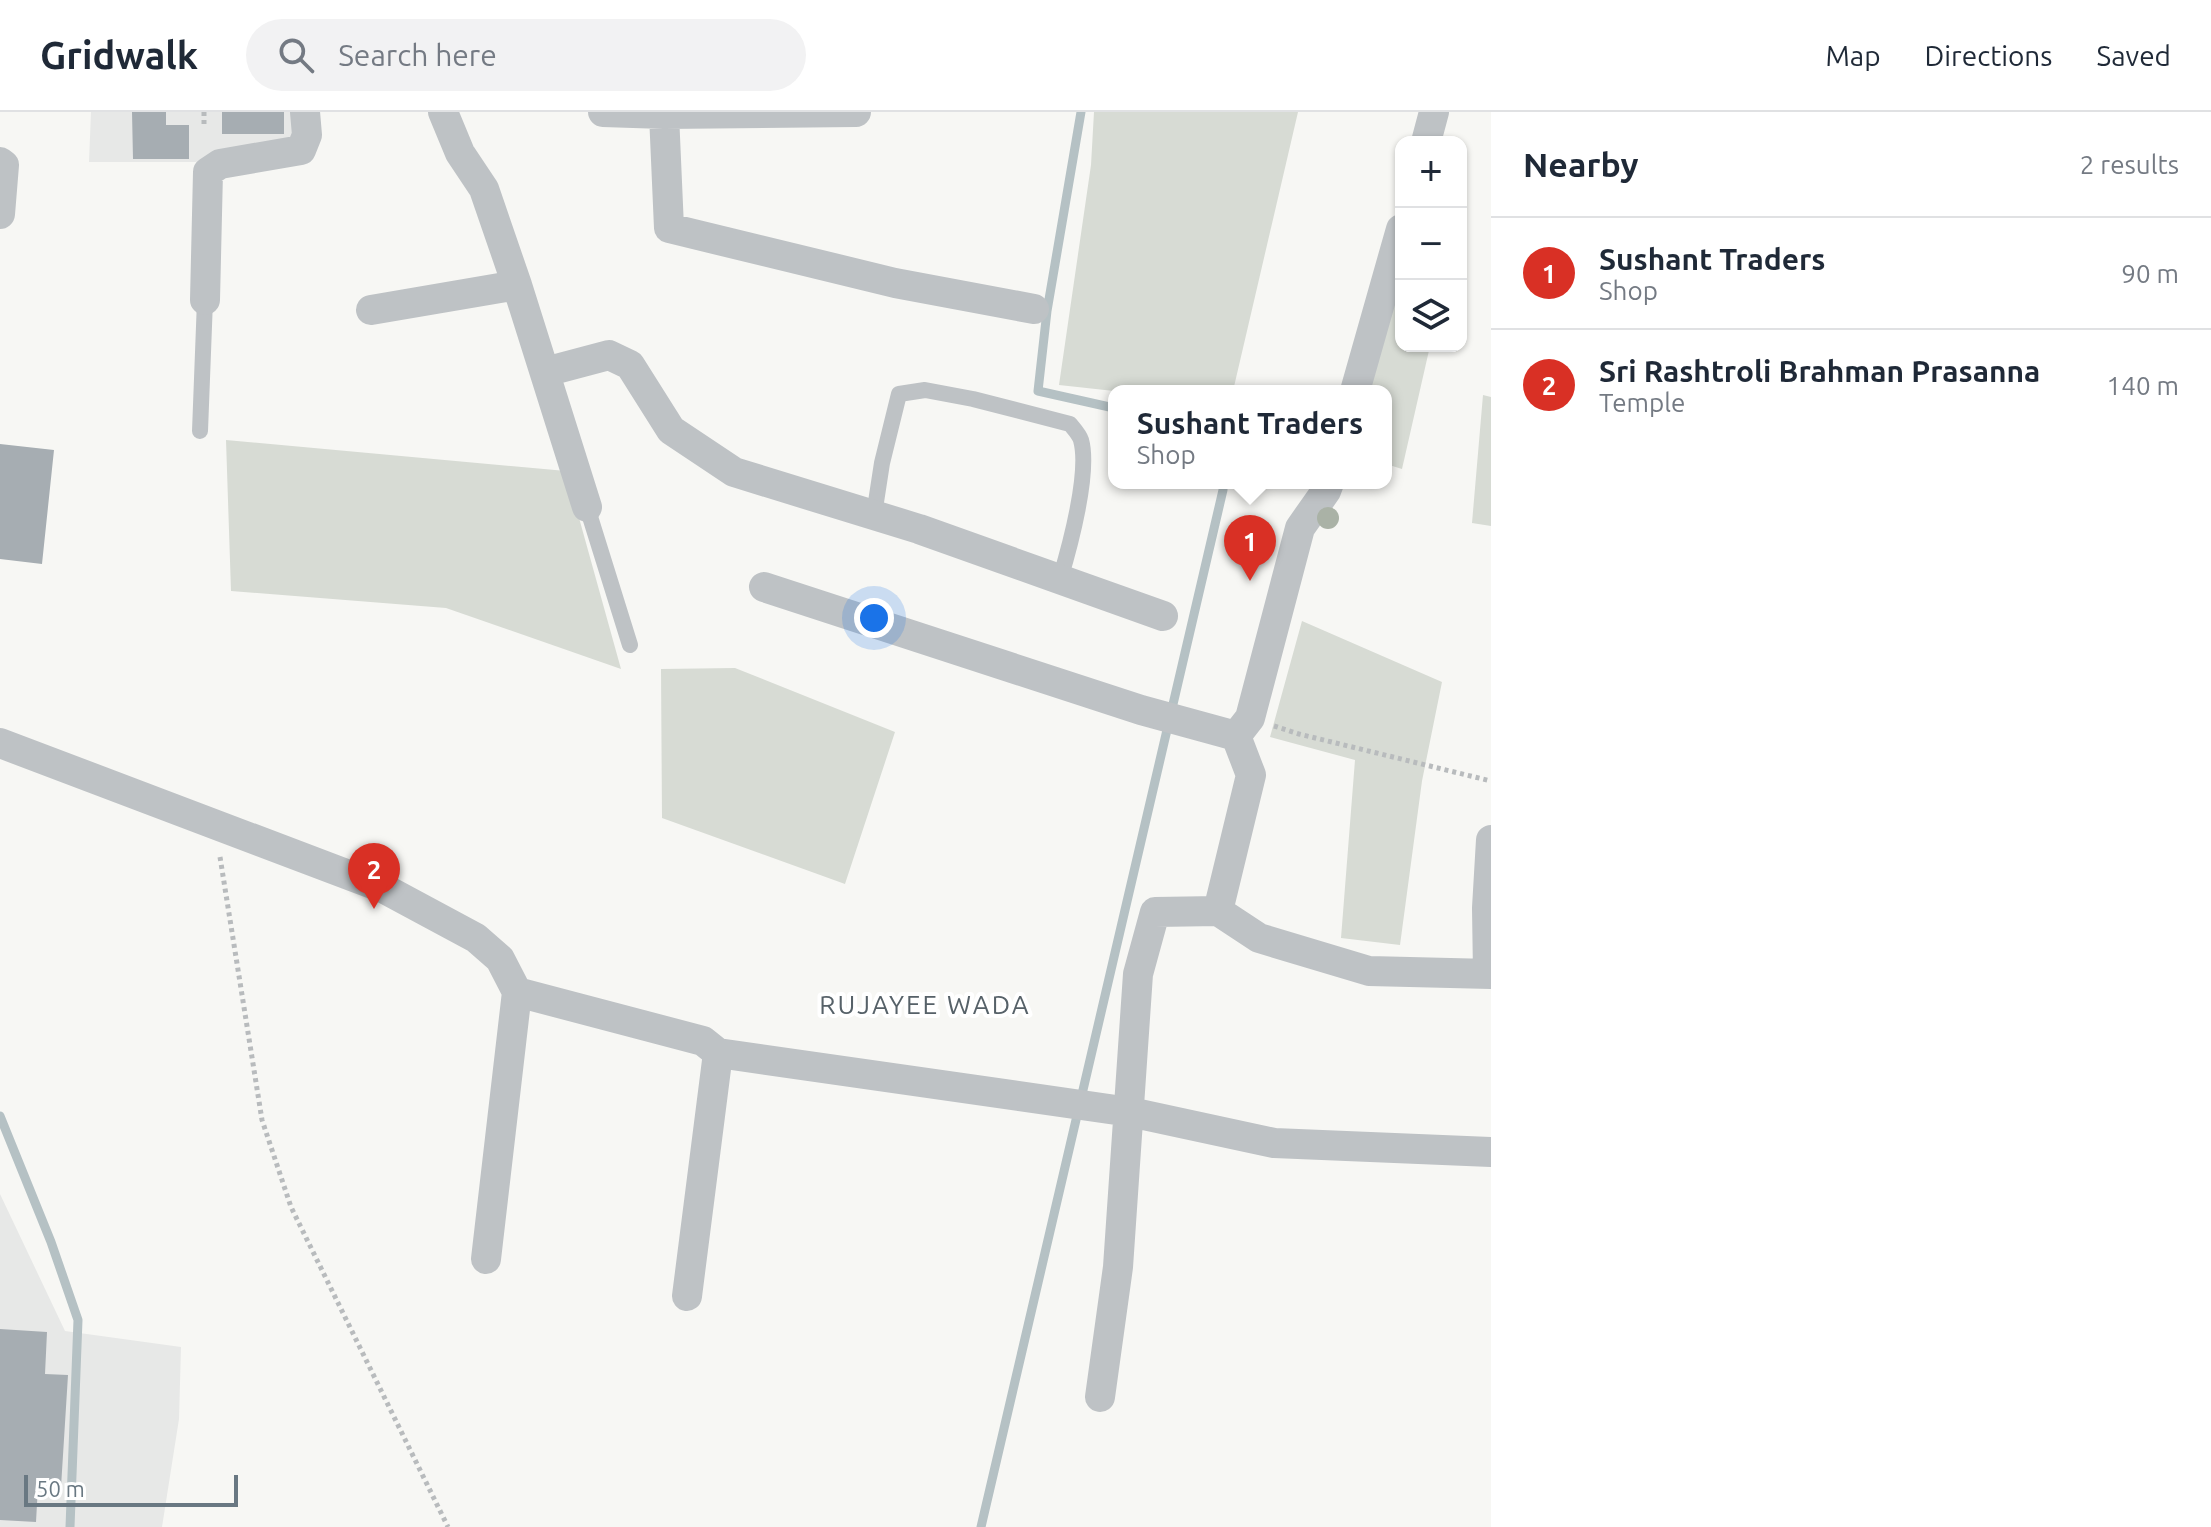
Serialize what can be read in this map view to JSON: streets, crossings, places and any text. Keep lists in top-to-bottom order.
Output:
{
  "districts": ["RUJAYEE WADA"],
  "scale_bar": "50 m",
  "page": {
    "header": "Gridwalk",
    "search": "Search here",
    "nav": ["Map", "Directions", "Saved"],
    "heading": ["Nearby", "2 results"],
    "map_buttons": ["+", "−"],
    "list": [
      {
        "mark": "1",
        "name": "Sushant Traders",
        "note": "Shop",
        "value": "90 m"
      },
      {
        "mark": "2",
        "name": "Sri Rashtroli Brahman Prasanna",
        "note": "Temple",
        "value": "140 m"
      }
    ],
    "popup": ["Sushant Traders", "Shop"],
    "pins": ["1", "2"],
    "scale": "50 m"
  }
}
